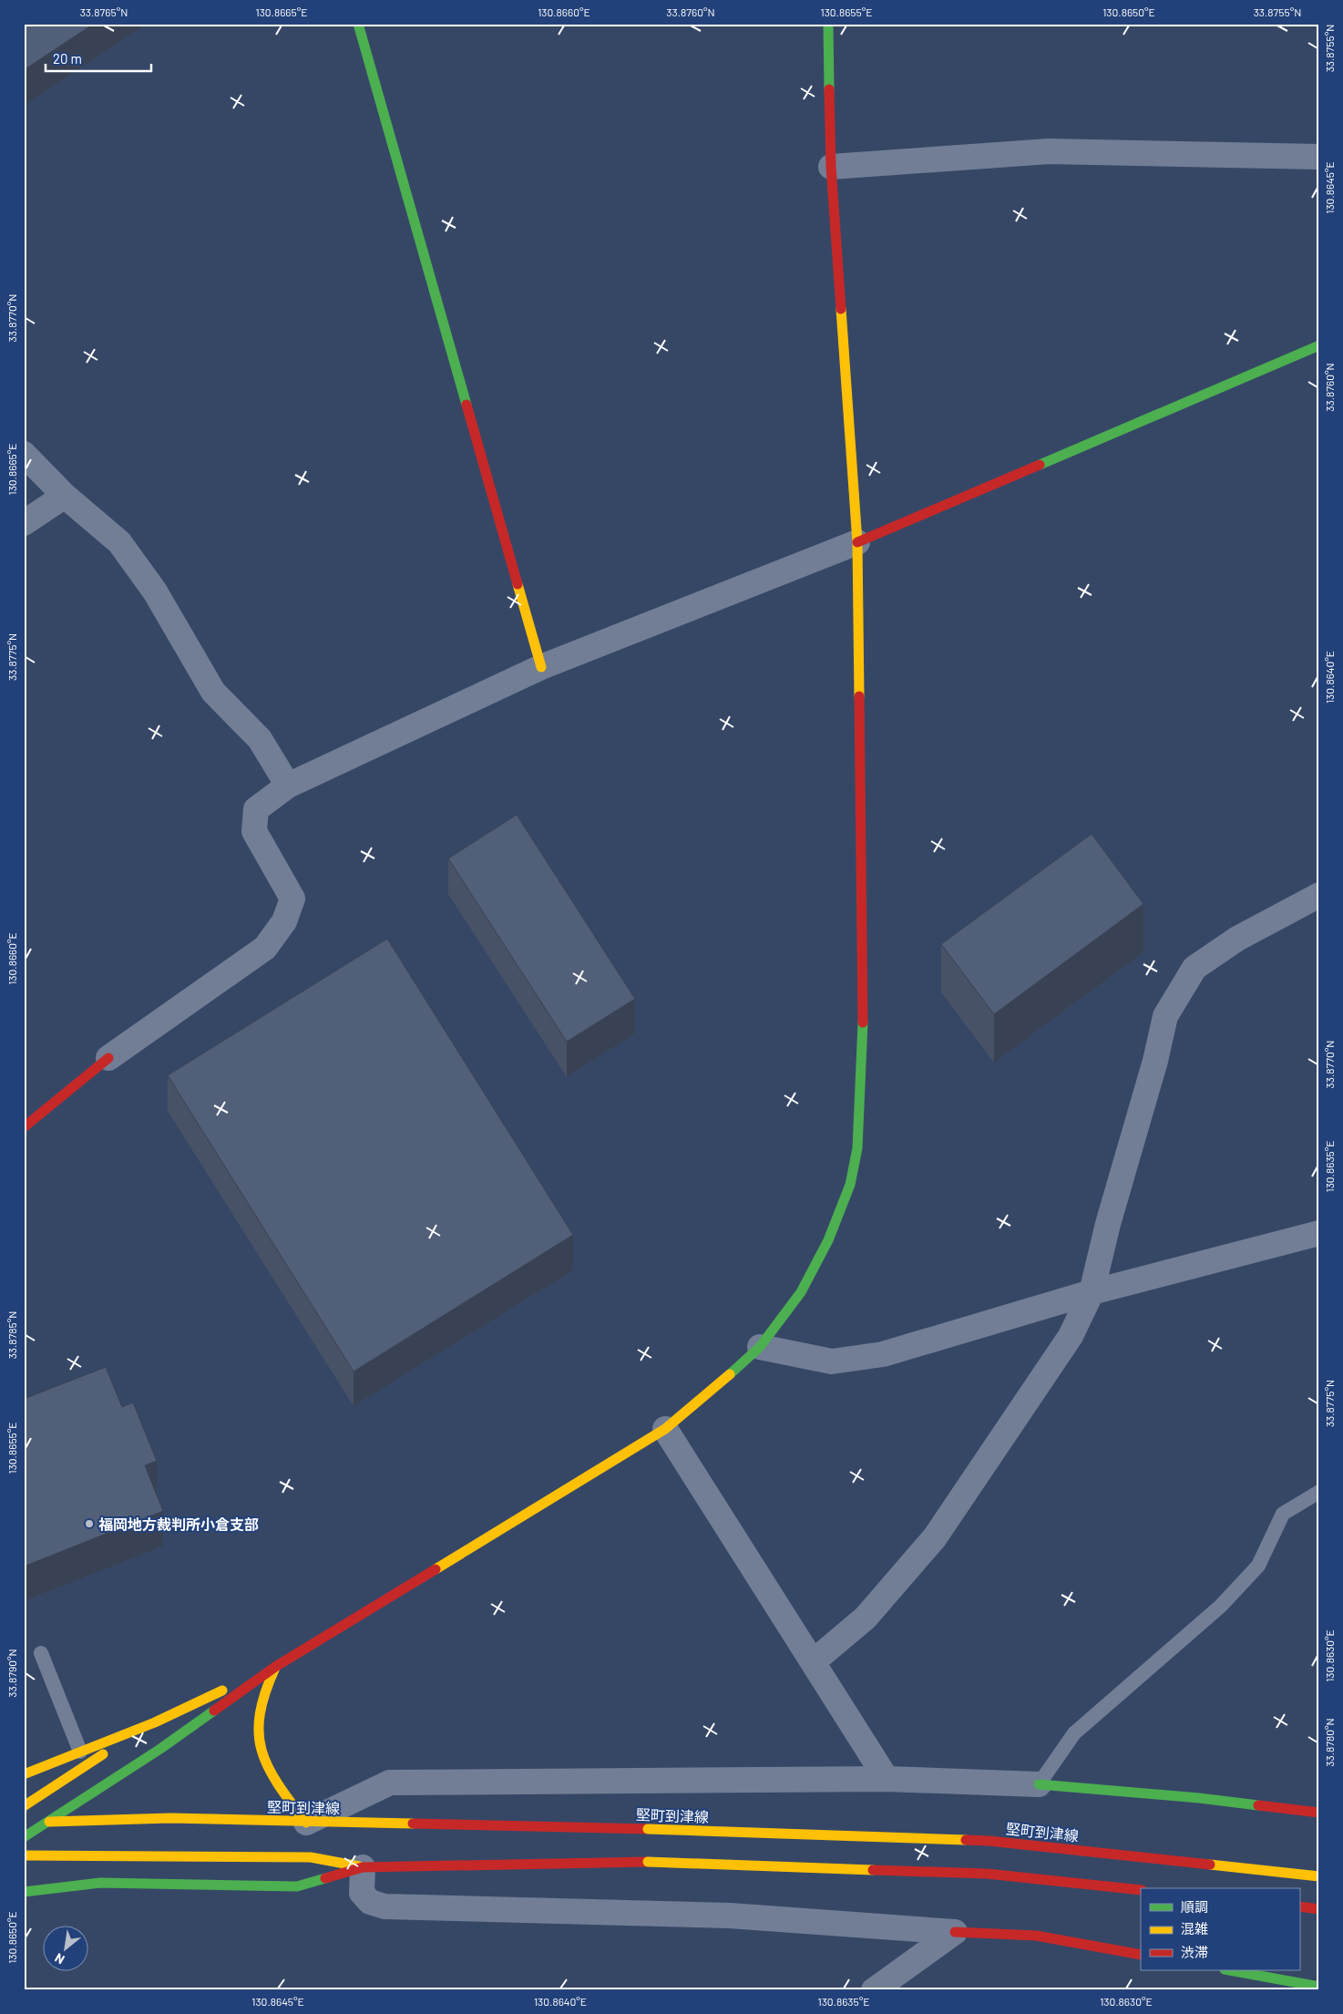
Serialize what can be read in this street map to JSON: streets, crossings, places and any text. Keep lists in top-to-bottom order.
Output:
{
  "streets": {
    "street": ["堅町到津線"]
  },
  "places": ["福岡地方裁判所小倉支部"],
  "legend": ["順調", "混雑", "渋滞"],
  "scale_bar": "20 m",
  "north": "bottom left",
  "coordinates": [
    "33.8765°N",
    "130.8665°E",
    "130.8660°E",
    "33.8760°N",
    "130.8655°E",
    "130.8650°E",
    "33.8755°N",
    "130.8645°E",
    "33.8770°N",
    "33.8775°N",
    "130.8640°E",
    "130.8635°E",
    "33.8785°N",
    "130.8630°E",
    "33.8790°N",
    "33.8780°N"
  ]
}
